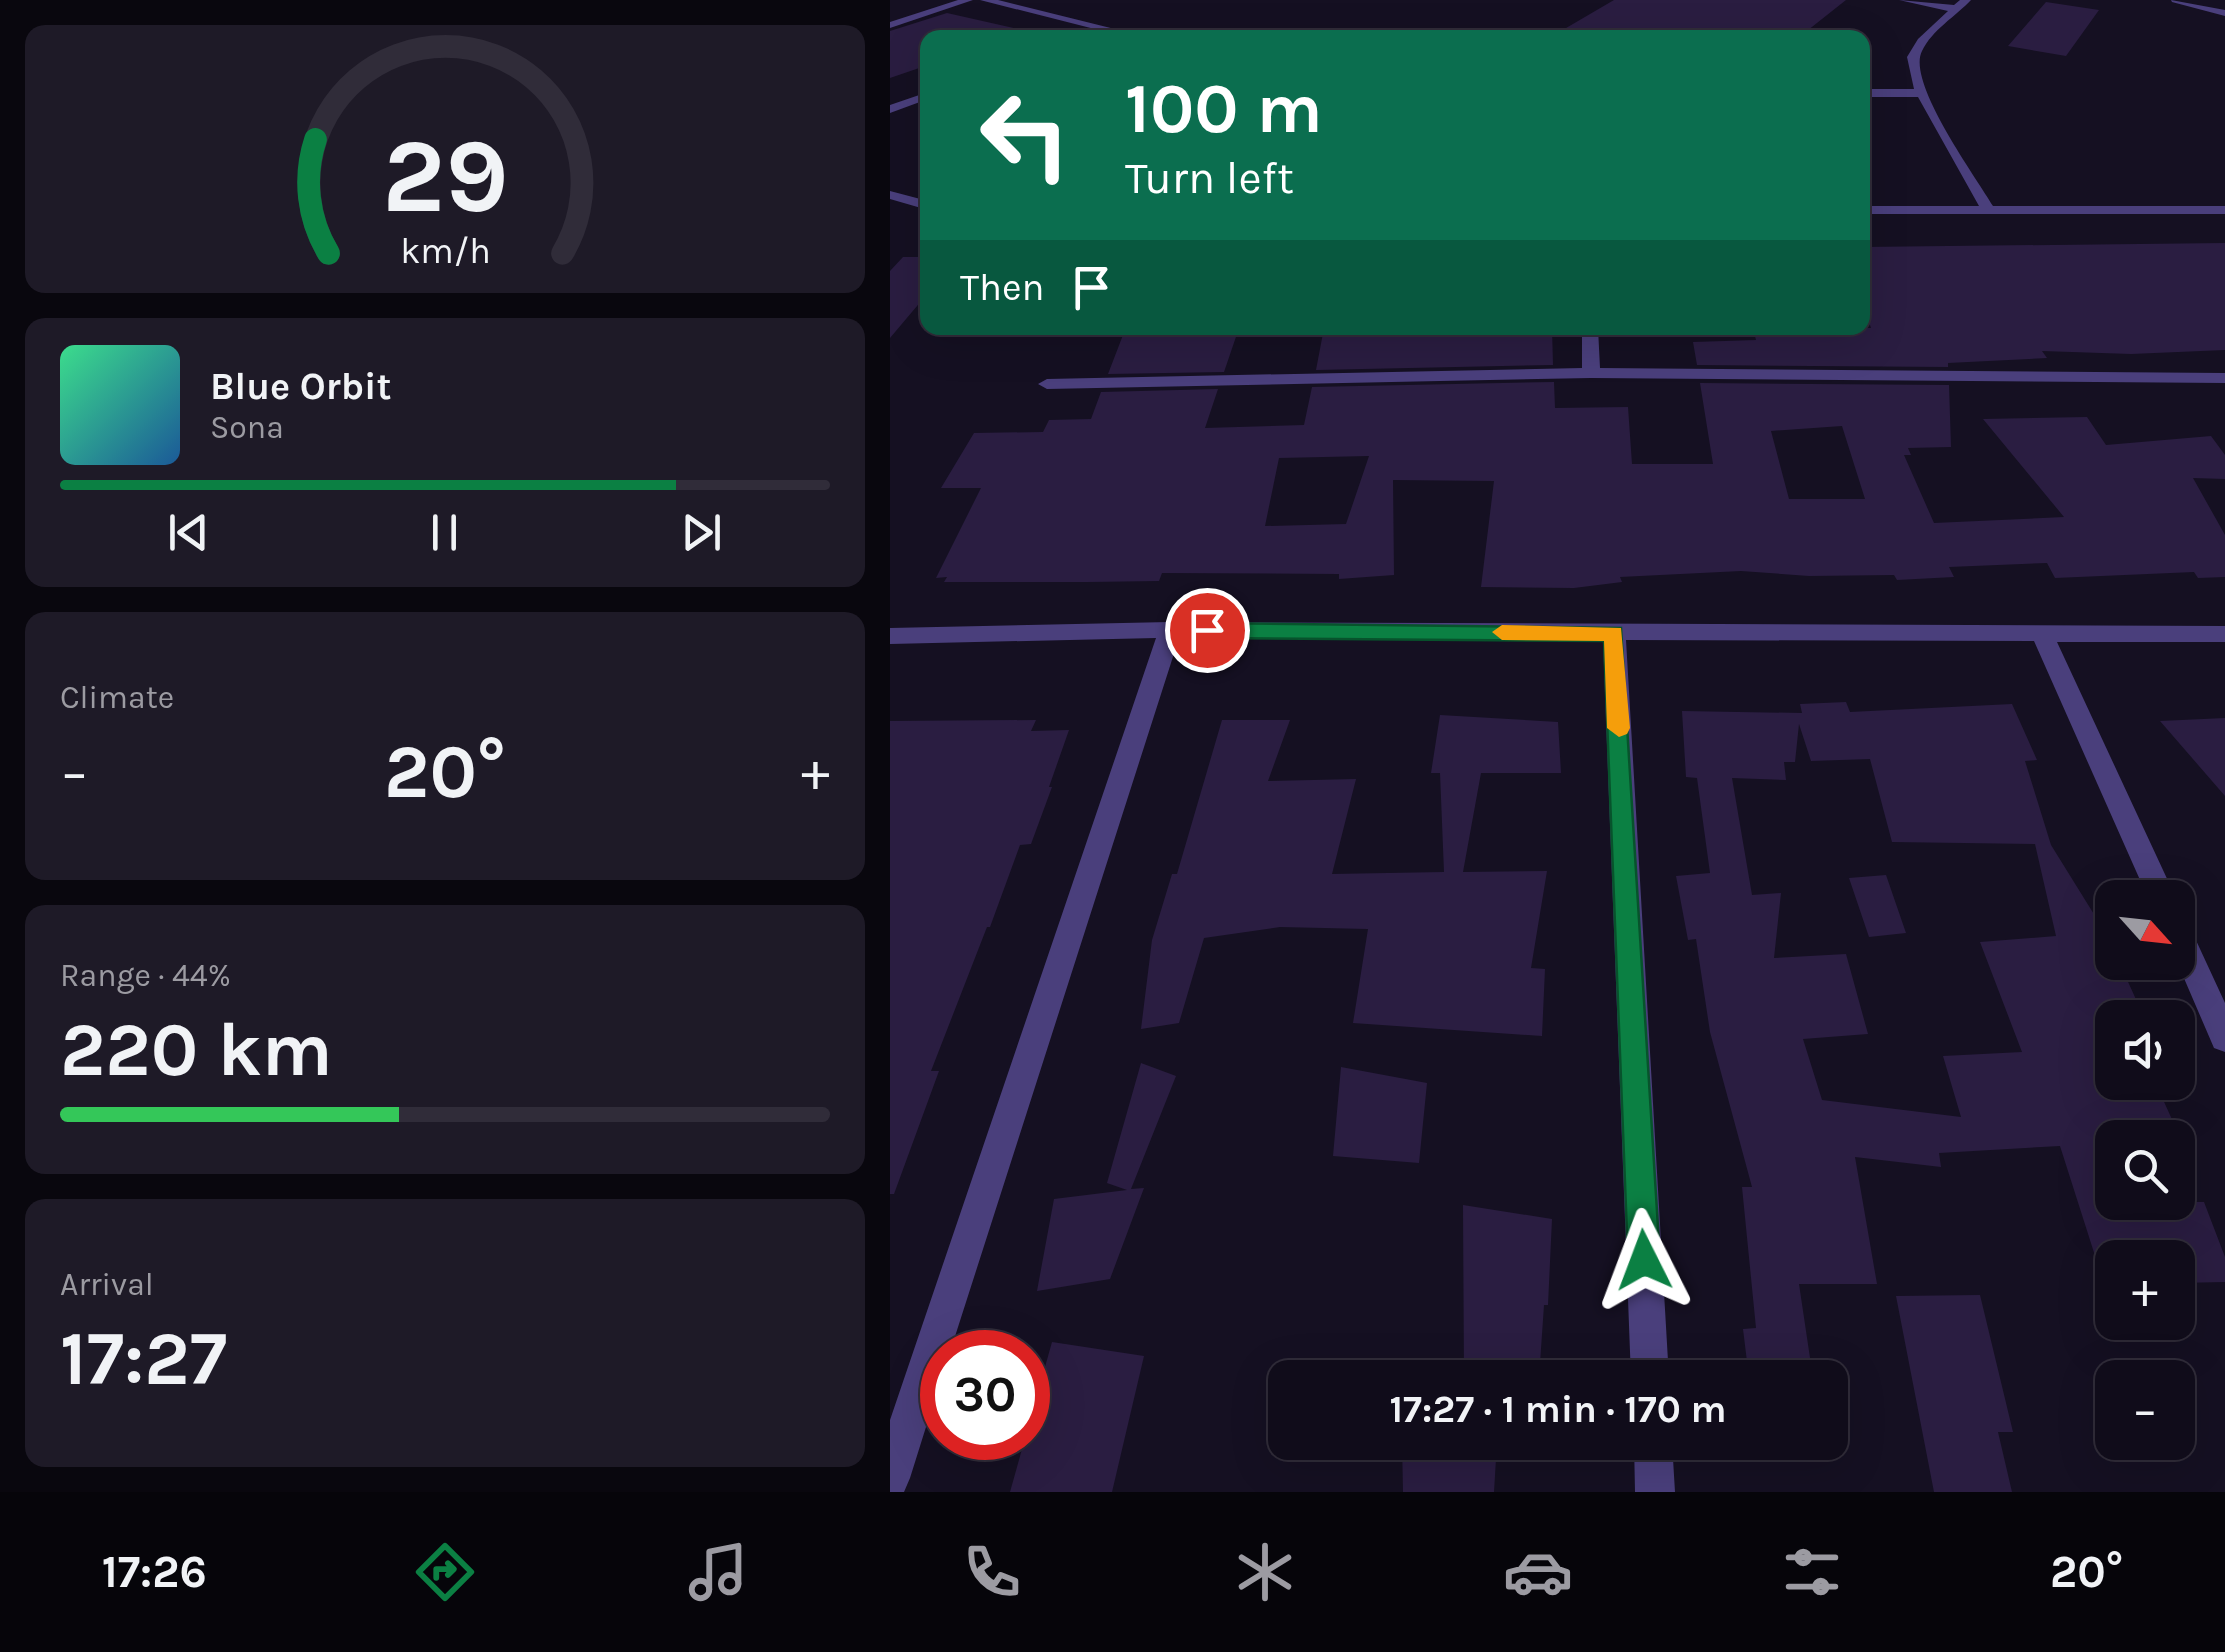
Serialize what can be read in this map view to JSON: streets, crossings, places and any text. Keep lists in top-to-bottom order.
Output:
{
  "north": "bottom right",
  "page": {
    "turn": ["100 m", "Turn left"],
    "then": "Then",
    "song": ["Blue Orbit", "Sona"],
    "tile": [
      "Climate",
      ["Range · 44%", "220 km"],
      ["Arrival", "17:27"]
    ],
    "heat": ["−", "20°", "+"],
    "map_buttons": ["+", "−"],
    "limit": "30",
    "trip": "17:27 · 1 min · 170 m",
    "tabs": ["17:26", "20°"],
    "gauge": ["29", "km/h"]
  }
}
